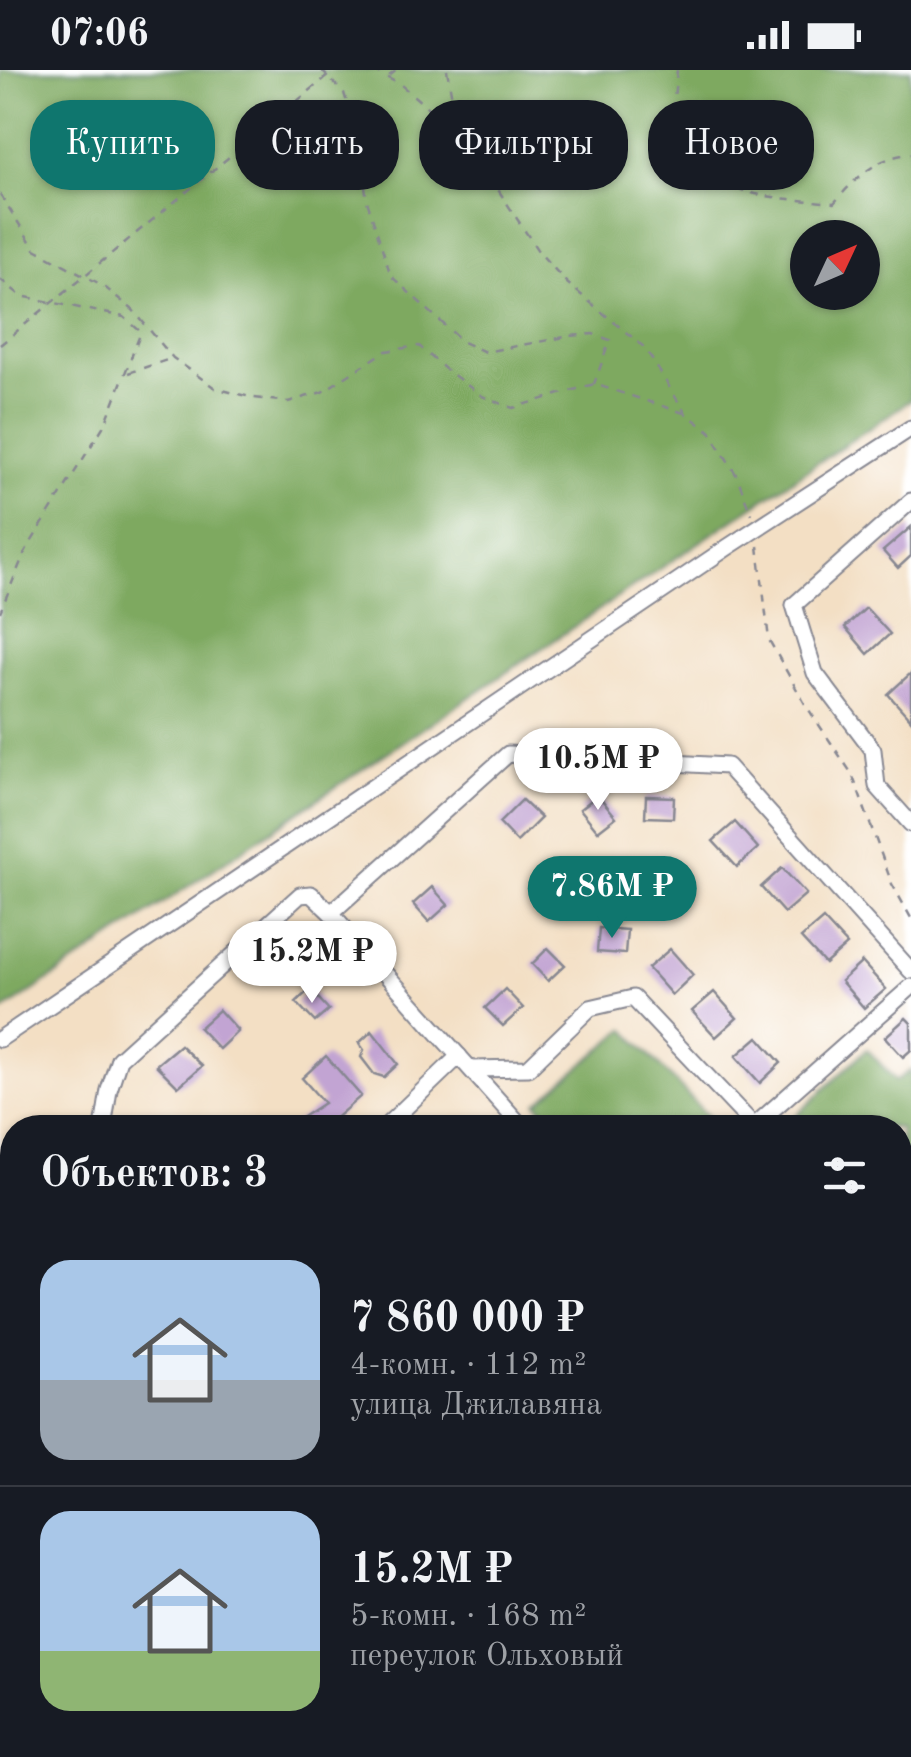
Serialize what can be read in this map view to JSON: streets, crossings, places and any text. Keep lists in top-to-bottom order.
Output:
{
  "north": "top right",
  "page": {
    "status": "07:06",
    "chip": [
      "Купить",
      "Снять",
      "Фильтры",
      "Новое"
    ],
    "price": ["10.5M ₽", "7.86M ₽", "15.2M ₽"],
    "heading": "Объектов: 3",
    "list": [
      {
        "name": "7 860 000 ₽",
        "note": "4-комн. · 112 m² · улица Джилавяна"
      },
      {
        "name": "15.2M ₽",
        "note": "5-комн. · 168 m² · переулок Ольховый"
      }
    ]
  }
}
